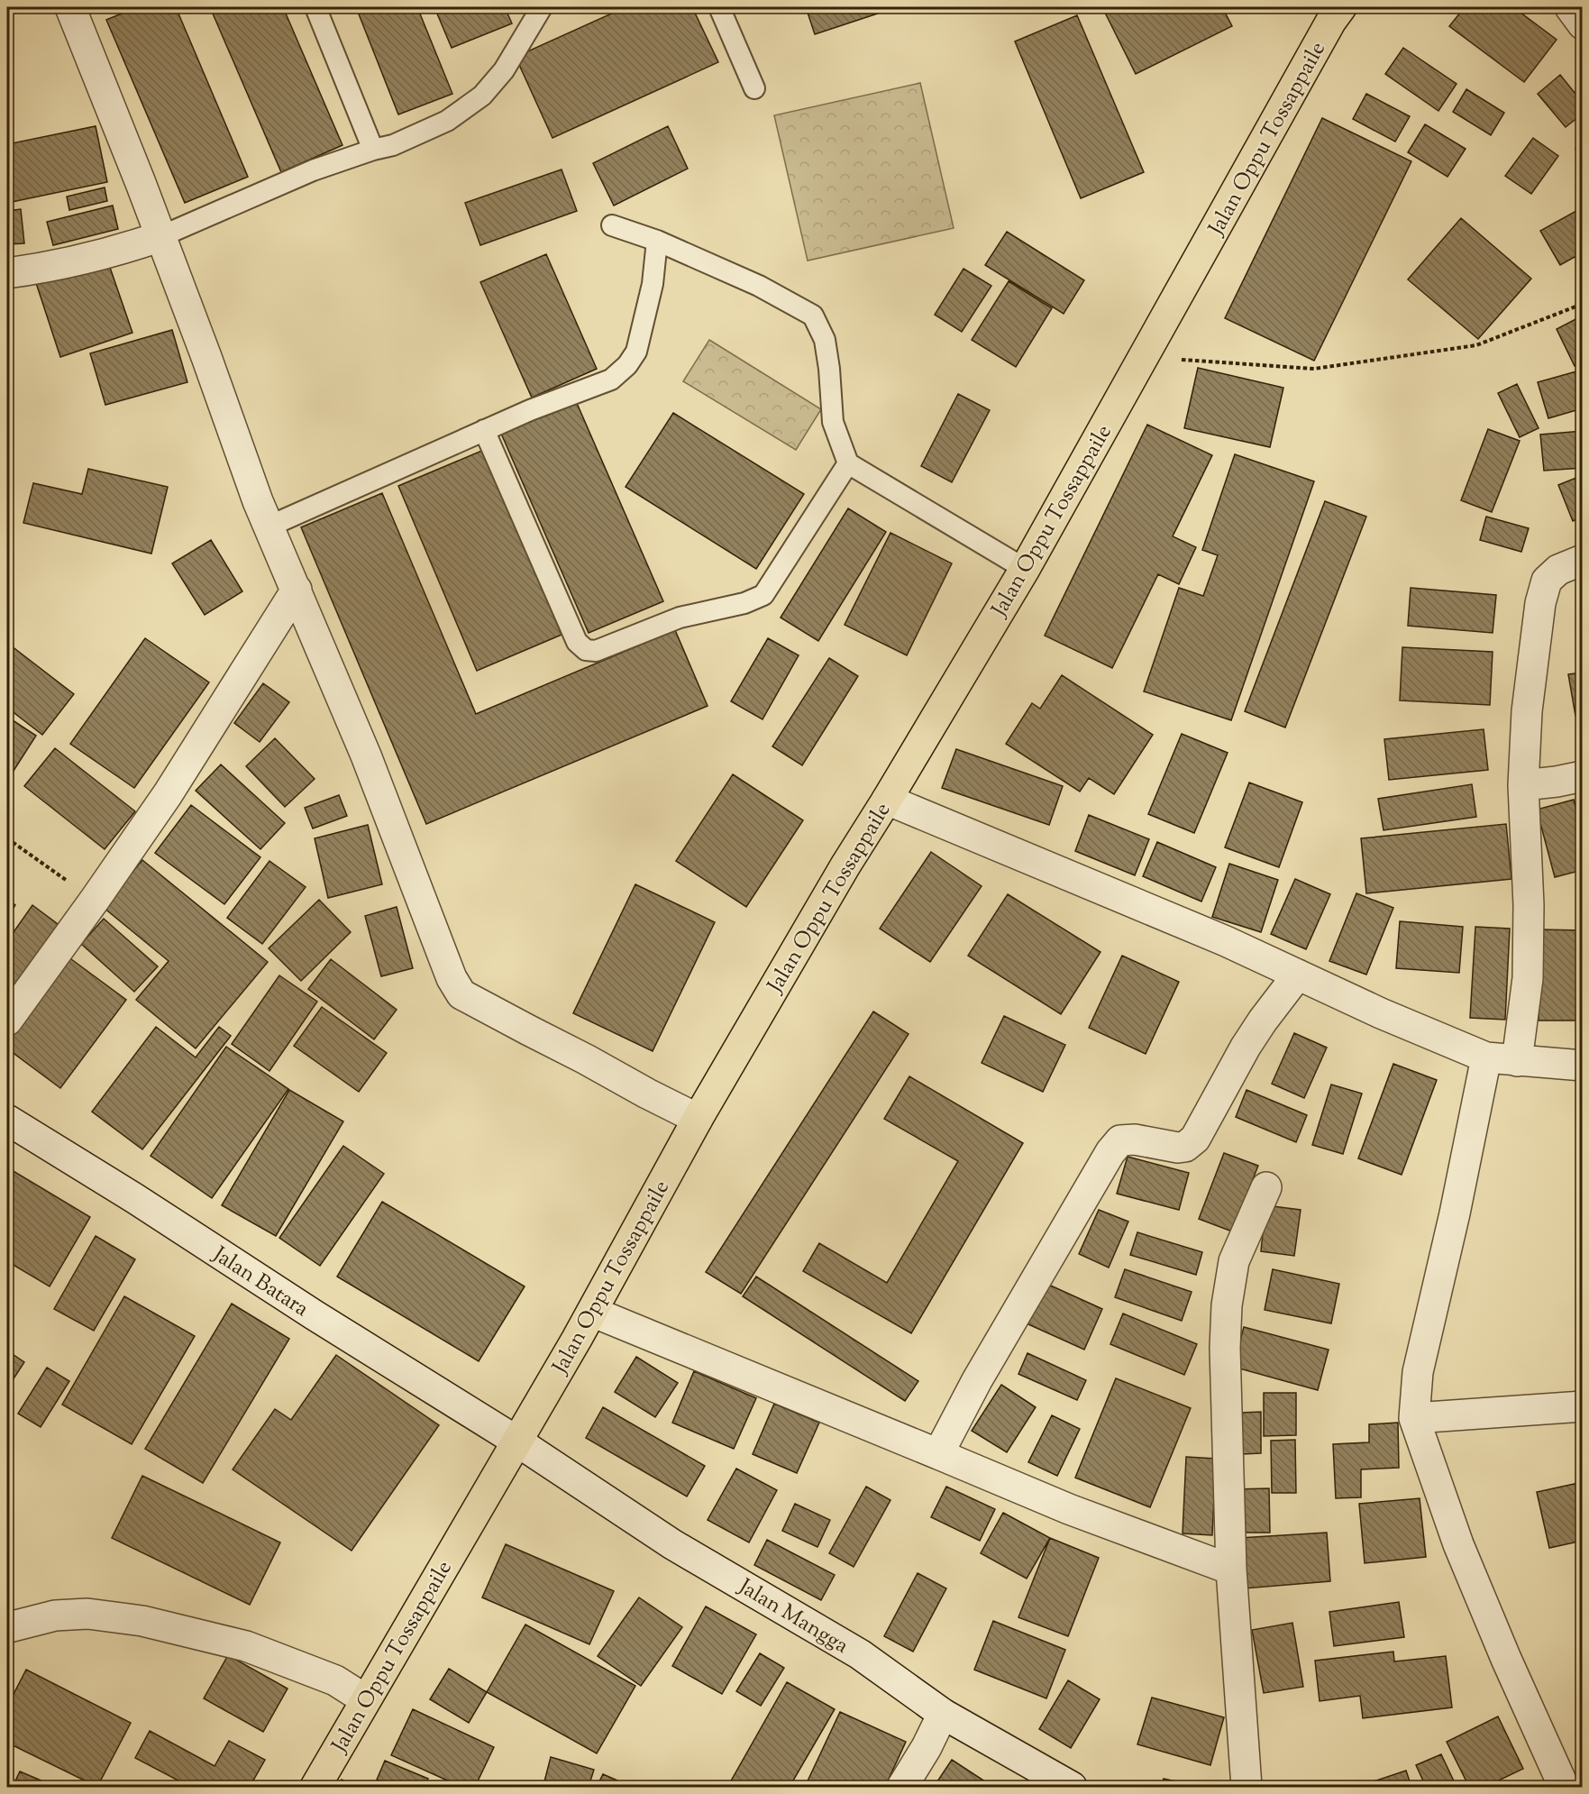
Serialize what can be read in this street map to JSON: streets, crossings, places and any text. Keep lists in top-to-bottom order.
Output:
{
  "streets": {
    "main road": ["Jalan Oppu Tossappaile"],
    "street": ["Jalan Batara", "Jalan Mangga"]
  },
  "crossings": [
    ["Jalan Oppu Tossappaile", "Jalan Batara"],
    ["Jalan Oppu Tossappaile", "Jalan Mangga"],
    ["Jalan Batara", "Jalan Mangga"]
  ]
}
